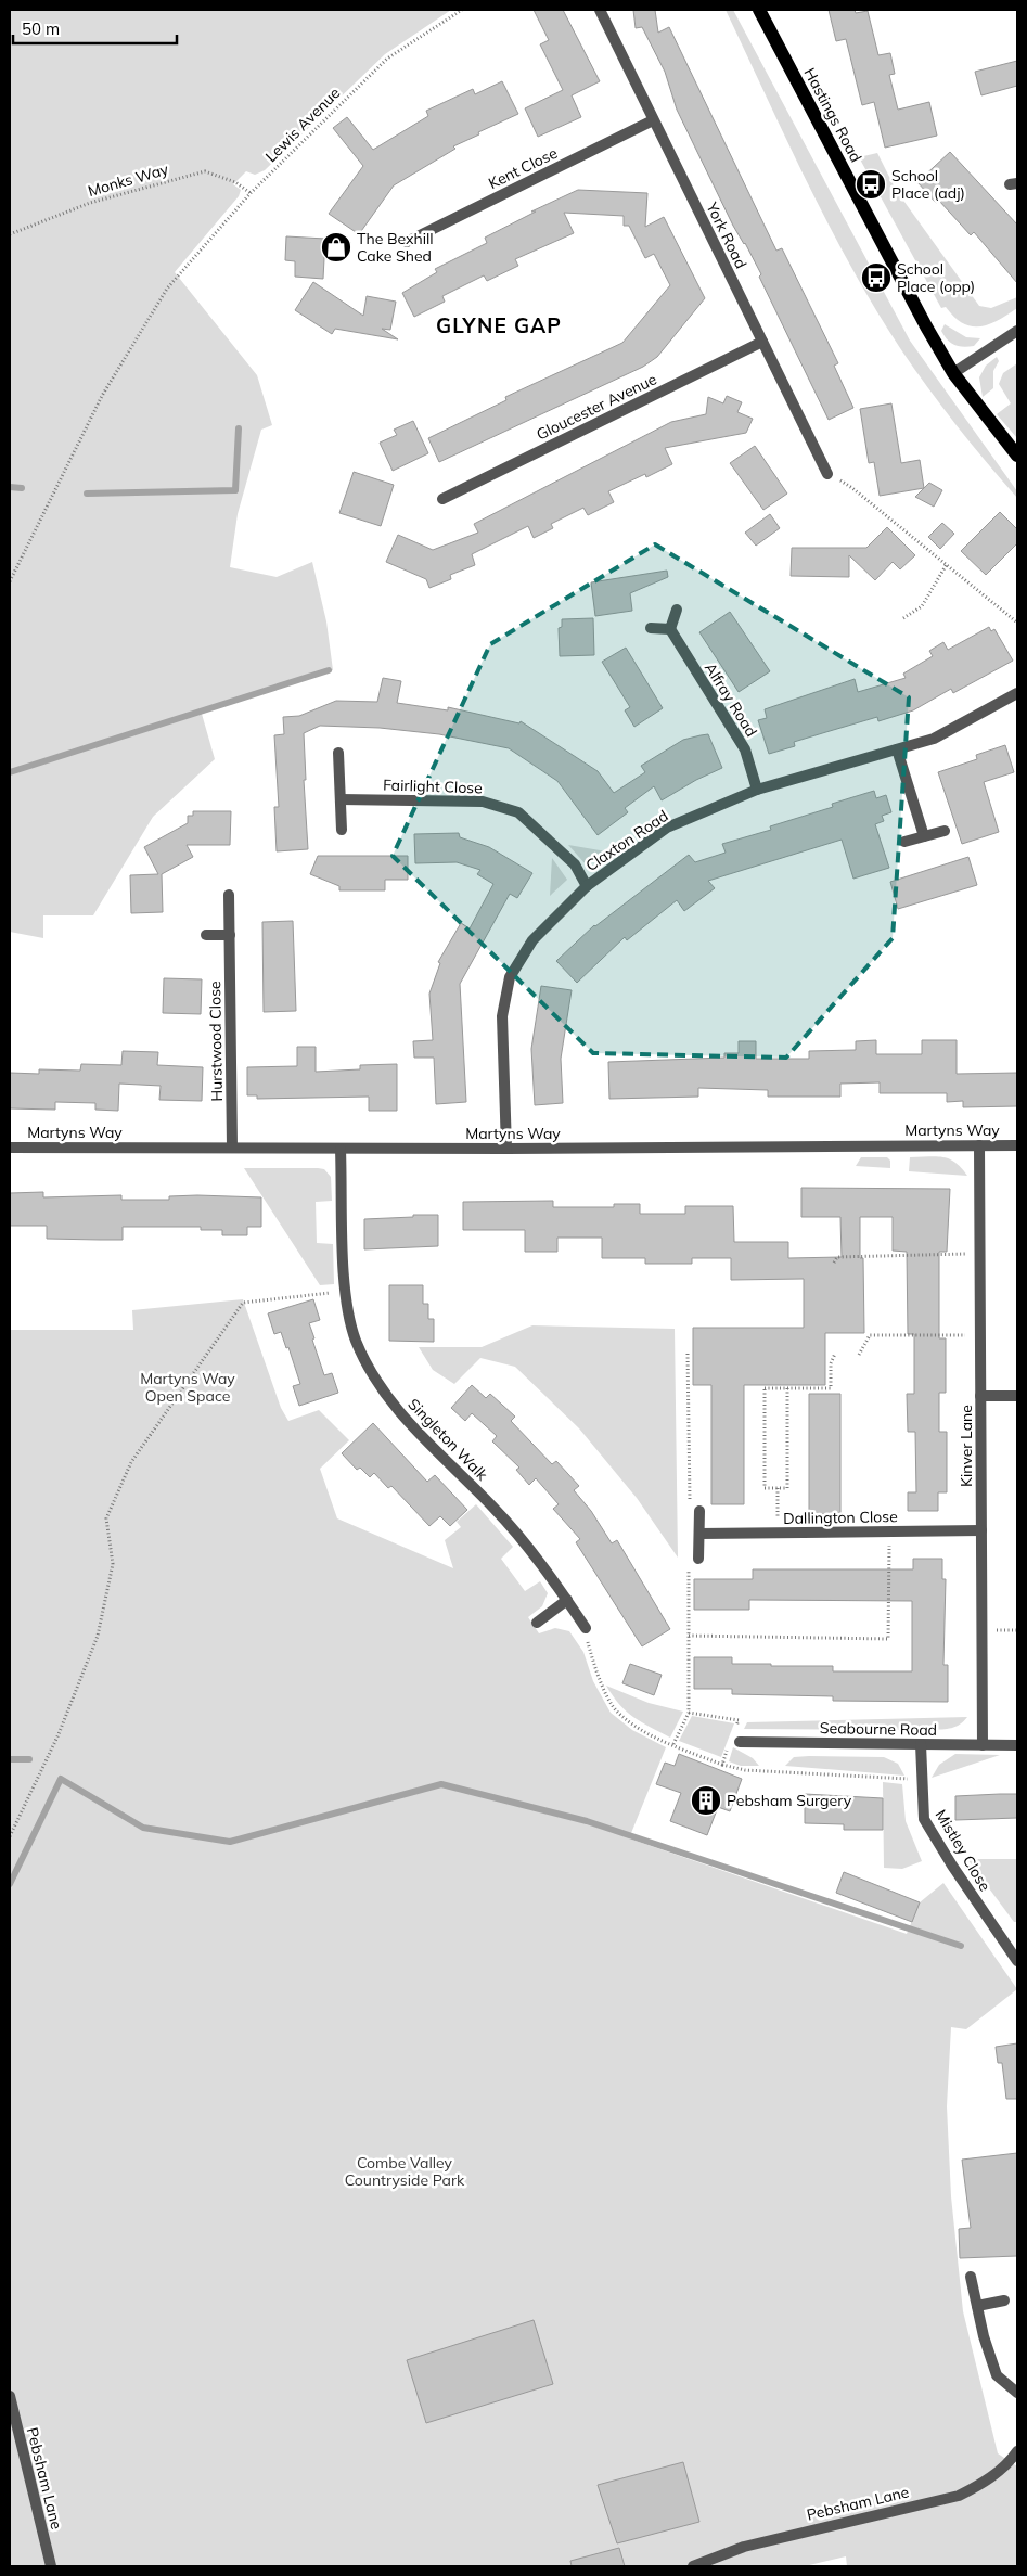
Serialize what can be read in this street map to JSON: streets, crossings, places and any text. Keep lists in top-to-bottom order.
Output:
{
  "streets": {
    "main road": ["Hastings Road"],
    "street": [
      "Kent Close",
      "York Road",
      "Gloucester Avenue",
      "Alfray Road",
      "Fairlight Close",
      "Claxton Road",
      "Hurstwood Close",
      "Martyns Way",
      "Singleton Walk",
      "Kinver Lane",
      "Dallington Close",
      "Seabourne Road",
      "Mistley Close",
      "Pebsham Lane"
    ],
    "path": ["Lewis Avenue", "Monks Way"]
  },
  "crossings": [
    ["Lewis Avenue", "Monks Way"],
    ["Kent Close", "York Road"],
    ["York Road", "Gloucester Avenue"],
    ["Alfray Road", "Claxton Road"],
    ["Fairlight Close", "Claxton Road"],
    ["Claxton Road", "Martyns Way"],
    ["Hurstwood Close", "Martyns Way"],
    ["Martyns Way", "Singleton Walk"],
    ["Martyns Way", "Kinver Lane"],
    ["Kinver Lane", "Dallington Close"],
    ["Kinver Lane", "Seabourne Road"],
    ["Seabourne Road", "Mistley Close"]
  ],
  "districts": ["GLYNE GAP"],
  "parks": ["Martyns Way Open Space", "Combe Valley Countryside Park"],
  "places": {
    "bus stop": ["School Place (adj)", "School Place (opp)"],
    "shop": ["The Bexhill Cake Shed"],
    "building": ["Pebsham Surgery"]
  },
  "scale_bar": "50 m"
}
